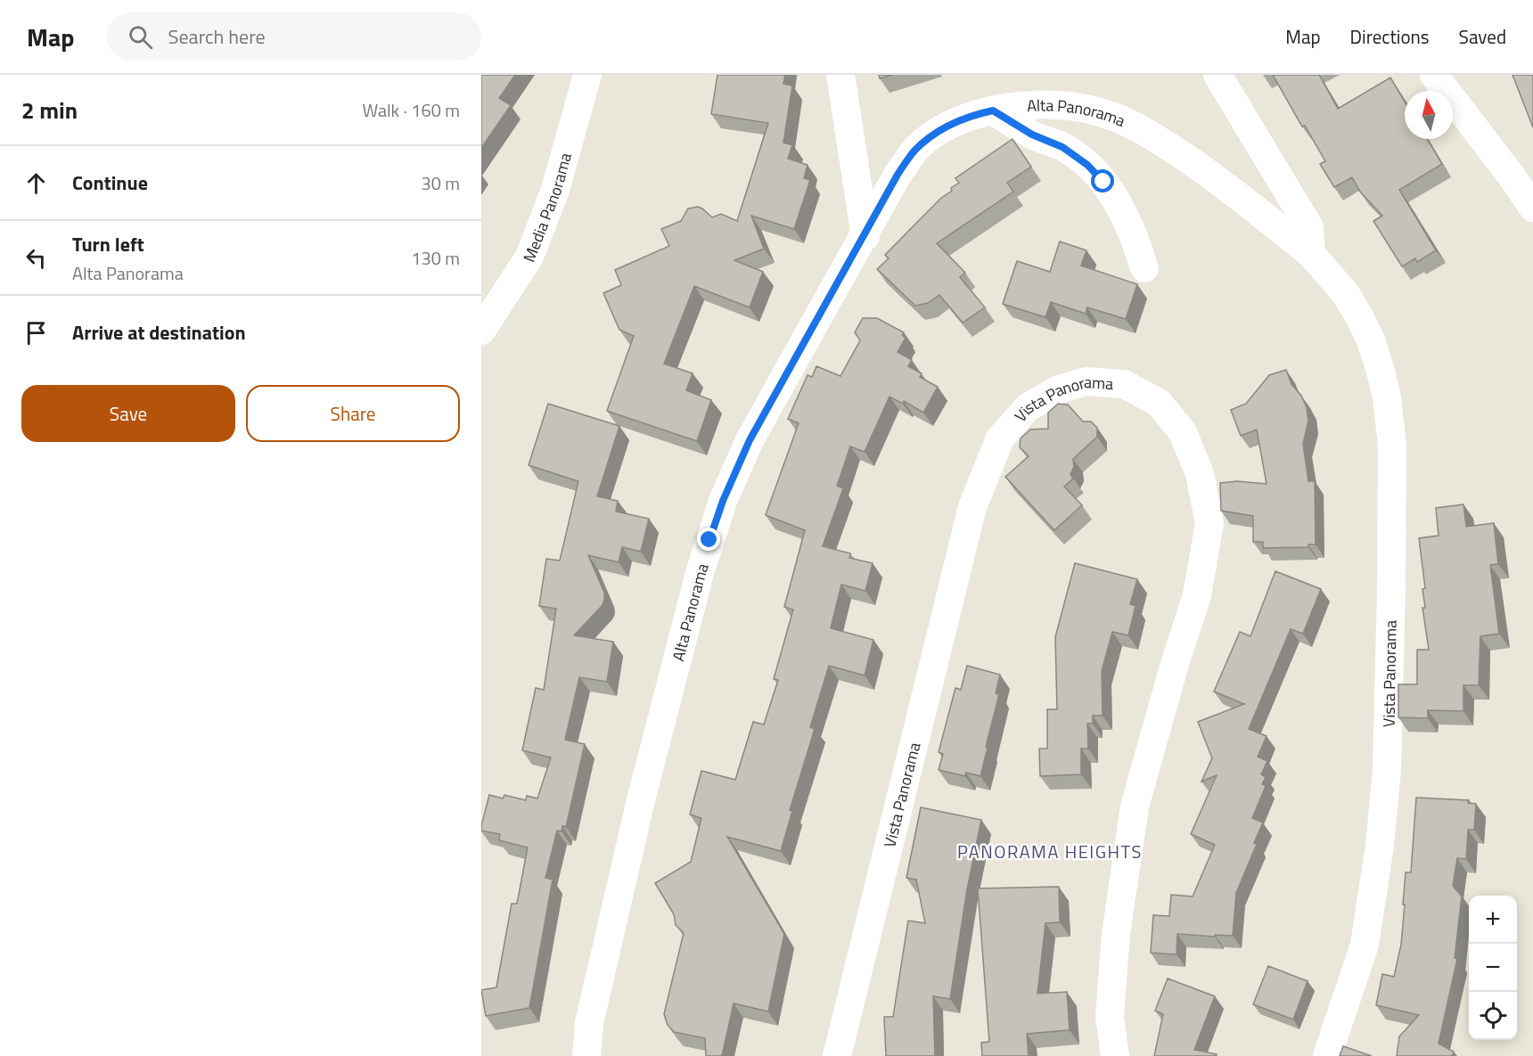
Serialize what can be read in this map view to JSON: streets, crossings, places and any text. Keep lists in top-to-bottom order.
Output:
{
  "streets": {
    "street": ["Alta Panorama", "Media Panorama", "Vista Panorama"]
  },
  "crossings": [
    ["Alta Panorama", "Vista Panorama"]
  ],
  "districts": ["PANORAMA HEIGHTS"],
  "north": "top",
  "page": {
    "header": "Map",
    "search": "Search here",
    "nav": ["Map", "Directions", "Saved"],
    "heading": ["2 min", "Walk · 160 m"],
    "list": [
      ["Continue", "30 m"],
      ["Turn left", "Alta Panorama", "130 m"],
      "Arrive at destination"
    ],
    "buttons": ["Save", "Share"],
    "map_buttons": ["+", "−"]
  }
}
